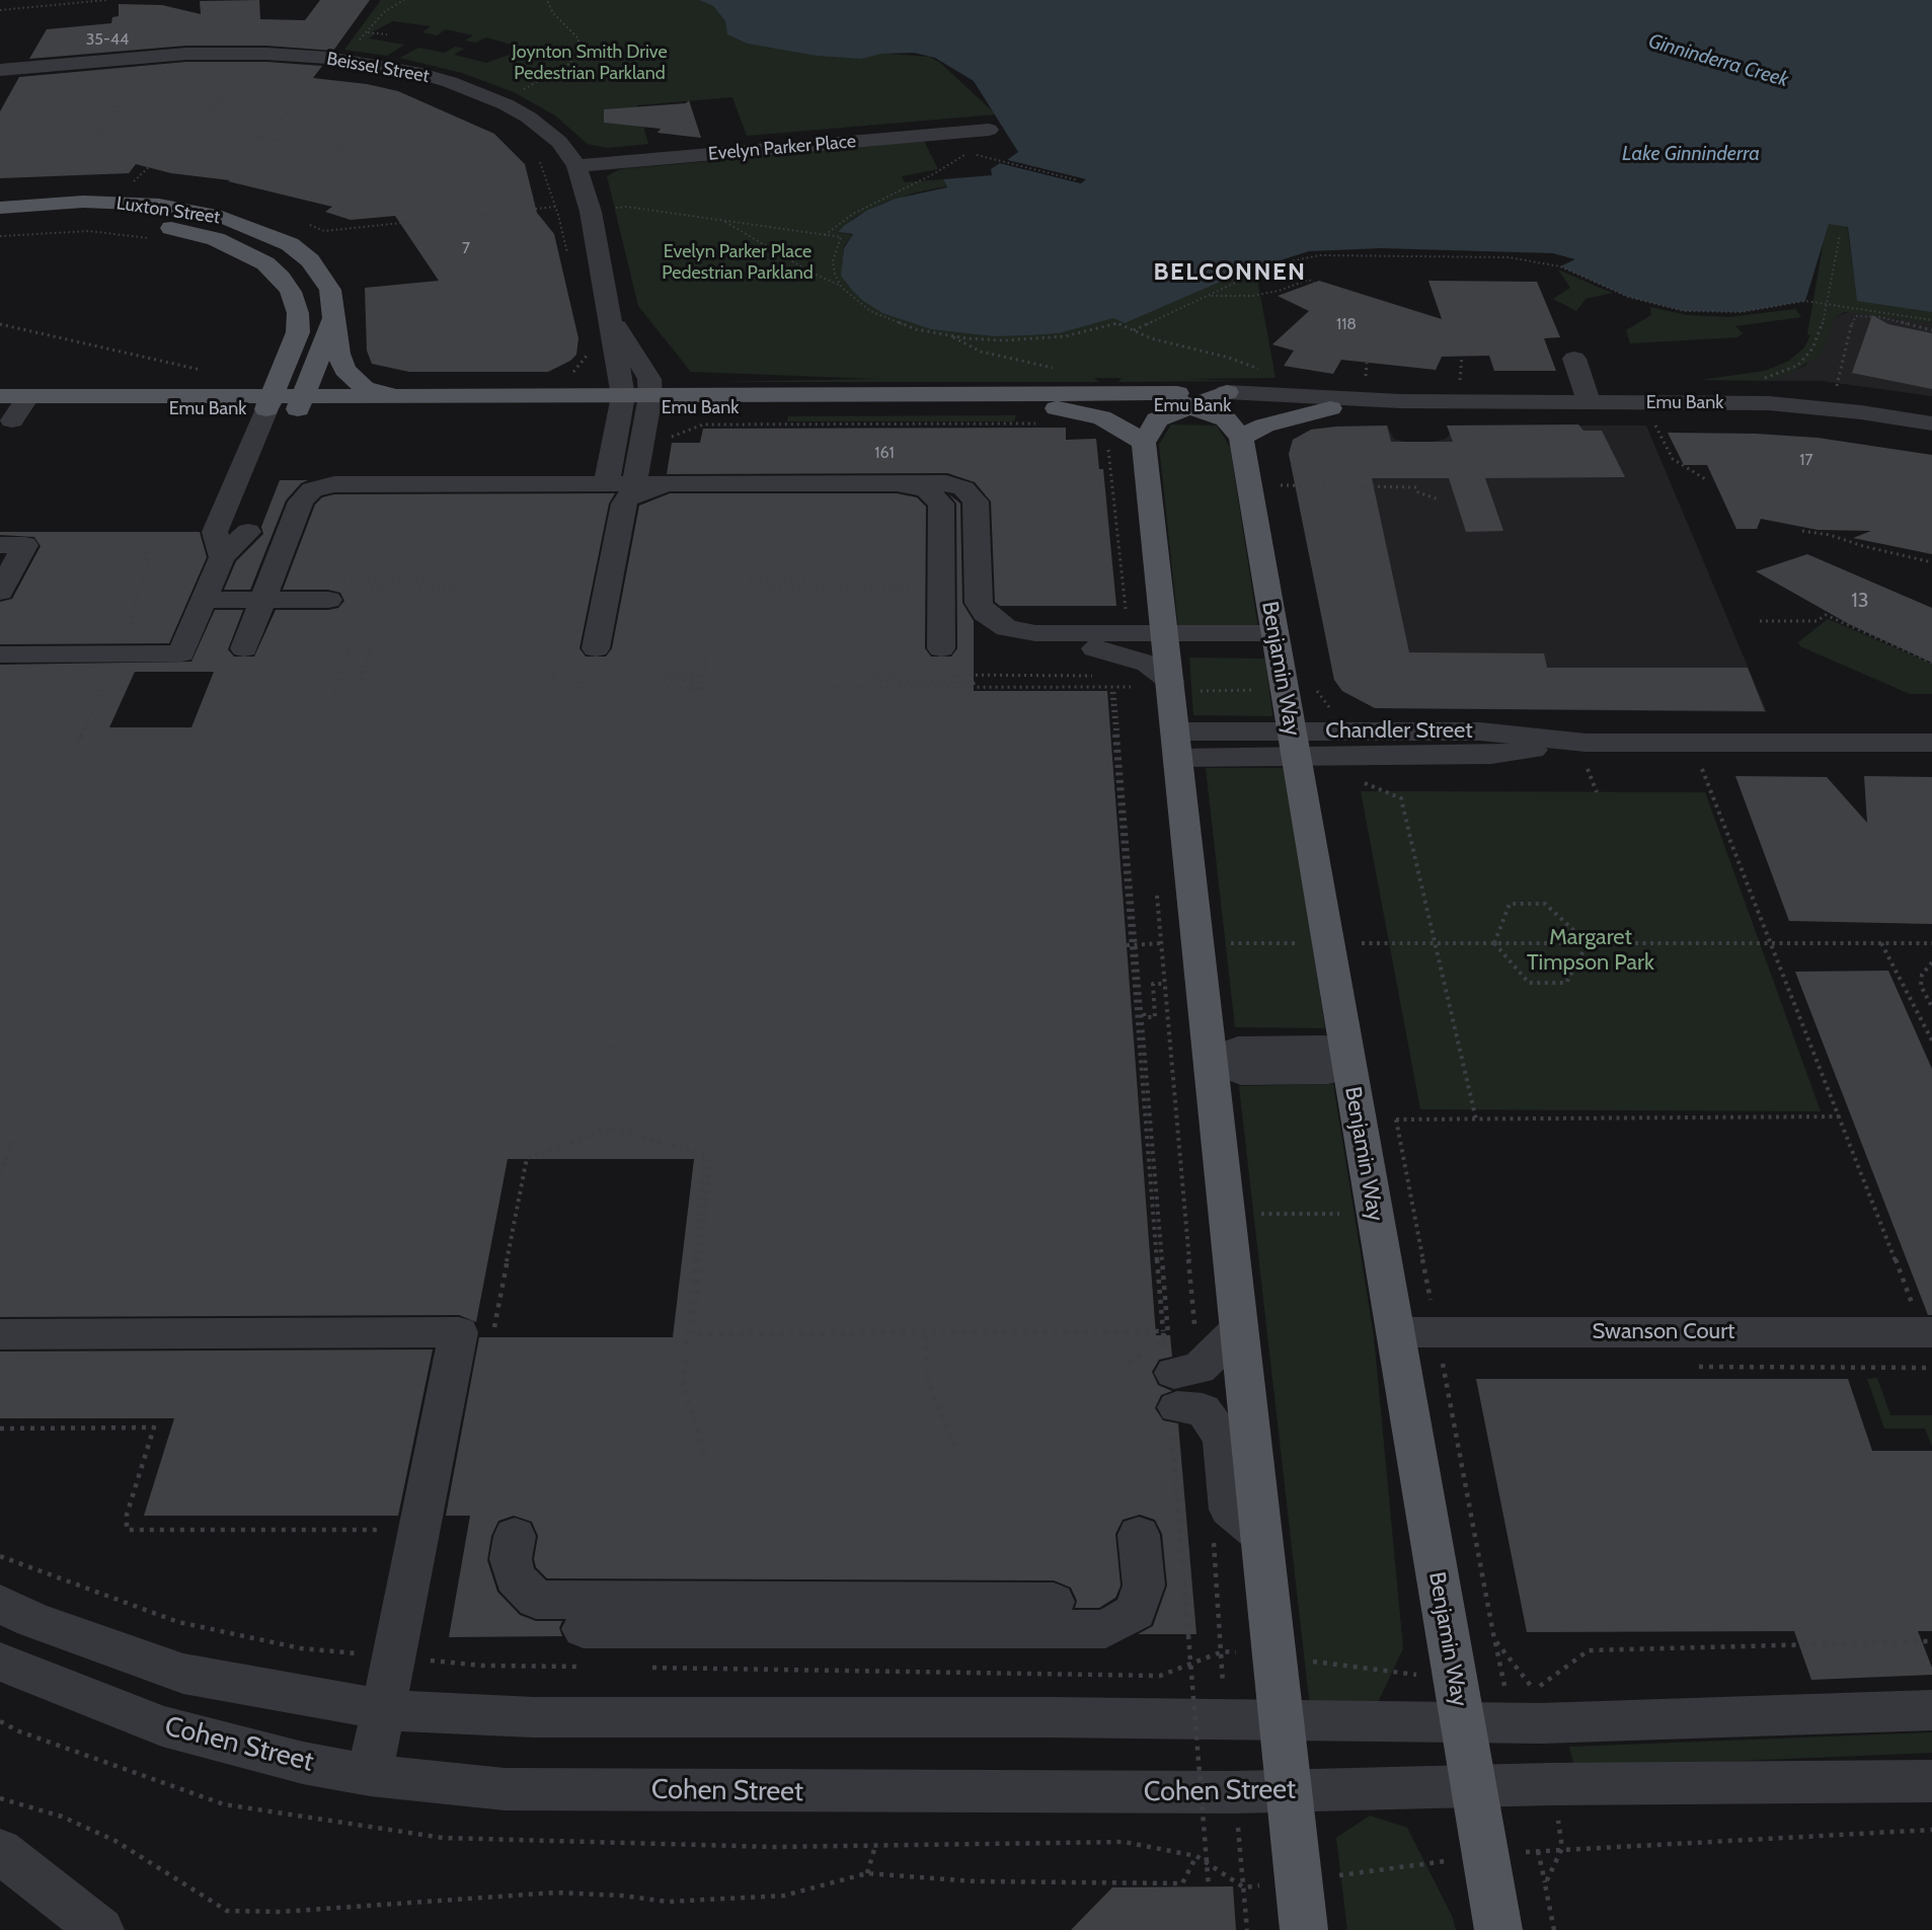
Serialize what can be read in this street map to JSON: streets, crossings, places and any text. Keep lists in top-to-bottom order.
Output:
{
  "streets": {
    "main road": ["Luxton Street", "Emu Bank", "Benjamin Way"],
    "street": [
      "Beissel Street",
      "Evelyn Parker Place",
      "Chandler Street",
      "Swanson Court",
      "Cohen Street"
    ]
  },
  "crossings": [
    ["Beissel Street", "Evelyn Parker Place"],
    ["Beissel Street", "Emu Bank"],
    ["Luxton Street", "Emu Bank"],
    ["Benjamin Way", "Chandler Street"],
    ["Benjamin Way", "Swanson Court"],
    ["Benjamin Way", "Cohen Street"]
  ],
  "districts": ["BELCONNEN"],
  "water": ["Ginninderra Creek", "Lake Ginninderra"],
  "parks": ["Joynton Smith Drive Pedestrian Parkland", "Evelyn Parker Place Pedestrian Parkland", "Margaret Timpson Park"],
  "house_numbers": [
    "35-44",
    "7",
    "118",
    "161",
    "17",
    "13"
  ]
}
